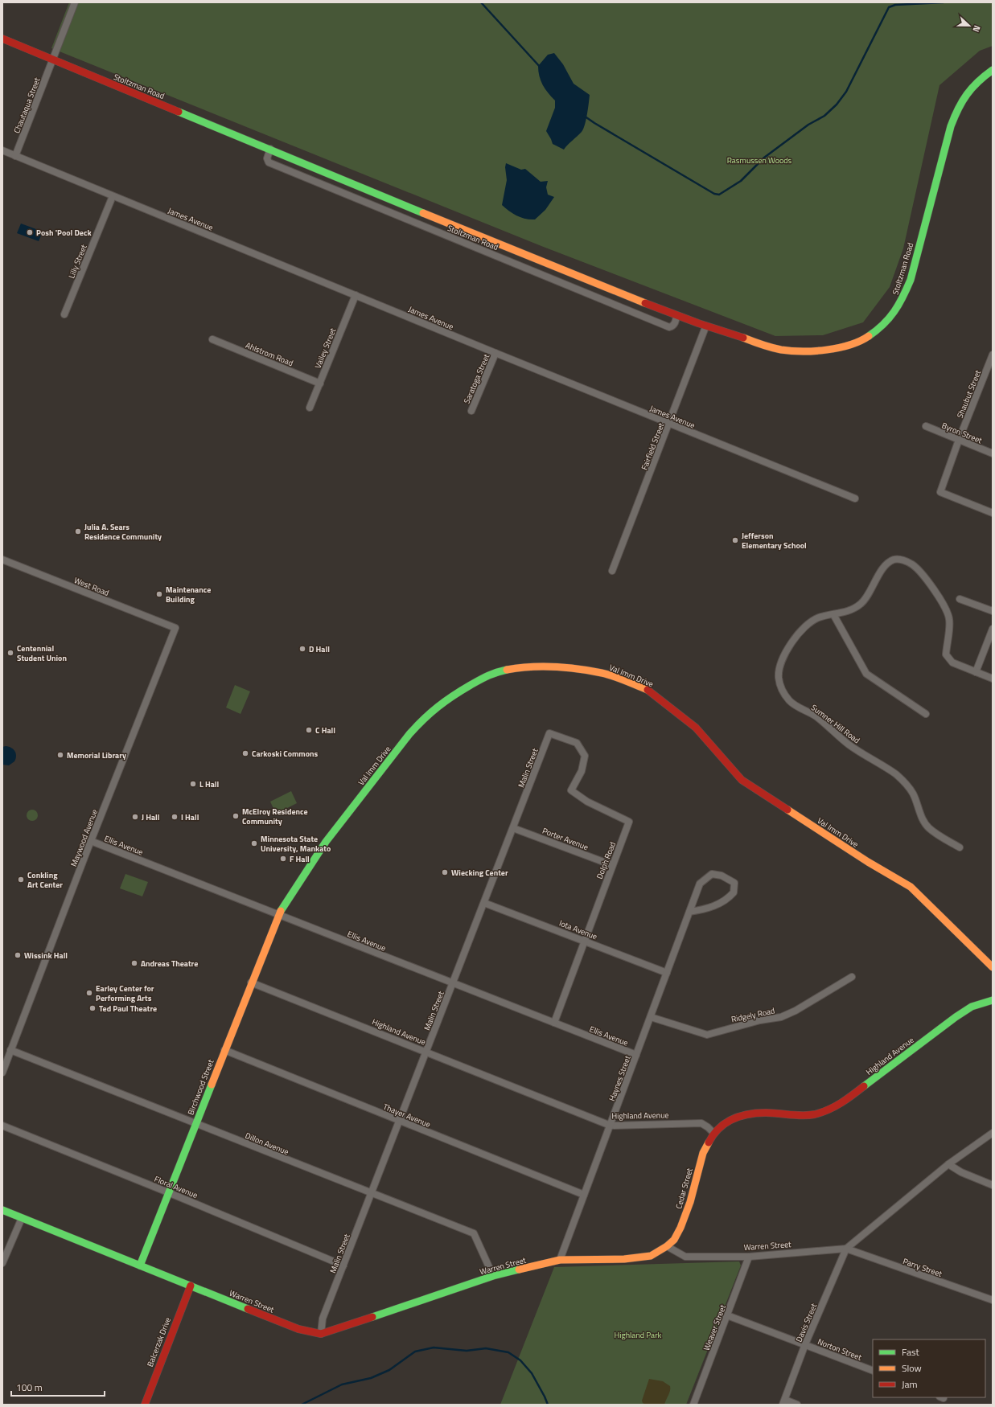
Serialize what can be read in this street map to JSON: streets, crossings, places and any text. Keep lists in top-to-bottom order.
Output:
{
  "streets": {
    "street": [
      "Stoltzman Road",
      "Chautaqua Street",
      "James Avenue",
      "Lilly Street",
      "Valley Street",
      "Ahlstrom Road",
      "Saratoga Street",
      "Shaubut Street",
      "Byron Street",
      "Fairfield Street",
      "West Road",
      "Val Imm Drive",
      "Sumner Hill Road",
      "Malin Street",
      "Maywood Avenue",
      "Porter Avenue",
      "Ellis Avenue",
      "Dolph Road",
      "Iota Avenue",
      "Ridgely Road",
      "Highland Avenue",
      "Haynes Street",
      "Birchwood Street",
      "Thayer Avenue",
      "Dillon Avenue",
      "Floral Avenue",
      "Cedar Street",
      "Warren Street",
      "Parry Street",
      "Davis Street",
      "Weaver Street",
      "Balcerzak Drive",
      "Norton Street"
    ]
  },
  "crossings": [
    ["Stoltzman Road", "Chautaqua Street"],
    ["Stoltzman Road", "Fairfield Street"],
    ["Chautaqua Street", "James Avenue"],
    ["James Avenue", "Lilly Street"],
    ["James Avenue", "Valley Street"],
    ["James Avenue", "Saratoga Street"],
    ["James Avenue", "Fairfield Street"],
    ["Valley Street", "Ahlstrom Road"],
    ["Shaubut Street", "Byron Street"],
    ["West Road", "Maywood Avenue"],
    ["Val Imm Drive", "Ellis Avenue"],
    ["Val Imm Drive", "Birchwood Street"],
    ["Malin Street", "Porter Avenue"],
    ["Malin Street", "Ellis Avenue"],
    ["Malin Street", "Dolph Road"],
    ["Malin Street", "Iota Avenue"],
    ["Malin Street", "Highland Avenue"],
    ["Malin Street", "Thayer Avenue"],
    ["Malin Street", "Dillon Avenue"],
    ["Malin Street", "Floral Avenue"],
    ["Malin Street", "Warren Street"],
    ["Maywood Avenue", "Ellis Avenue"],
    ["Maywood Avenue", "Dillon Avenue"],
    ["Porter Avenue", "Dolph Road"],
    ["Ellis Avenue", "Dolph Road"],
    ["Ellis Avenue", "Haynes Street"],
    ["Ellis Avenue", "Birchwood Street"],
    ["Dolph Road", "Iota Avenue"],
    ["Iota Avenue", "Haynes Street"],
    ["Ridgely Road", "Haynes Street"],
    ["Highland Avenue", "Haynes Street"],
    ["Highland Avenue", "Birchwood Street"],
    ["Highland Avenue", "Cedar Street"],
    ["Haynes Street", "Thayer Avenue"],
    ["Haynes Street", "Warren Street"],
    ["Birchwood Street", "Thayer Avenue"],
    ["Birchwood Street", "Dillon Avenue"],
    ["Birchwood Street", "Floral Avenue"],
    ["Birchwood Street", "Warren Street"],
    ["Dillon Avenue", "Warren Street"],
    ["Cedar Street", "Warren Street"],
    ["Warren Street", "Parry Street"],
    ["Warren Street", "Davis Street"],
    ["Warren Street", "Weaver Street"],
    ["Warren Street", "Balcerzak Drive"],
    ["Parry Street", "Davis Street"],
    ["Davis Street", "Norton Street"],
    ["Weaver Street", "Norton Street"]
  ],
  "parks": ["Rasmussen Woods", "Highland Park"],
  "places": [
    "Posh 'Pool Deck",
    "Julia A. Sears Residence Community",
    "Jefferson Elementary School",
    "Maintenance Building",
    "D Hall",
    "Centennial Student Union",
    "C Hall",
    "Carkoski Commons",
    "Memorial Library",
    "L Hall",
    "McElroy Residence Community",
    "J Hall",
    "I Hall",
    "Minnesota State University, Mankato",
    "F Hall",
    "Wiecking Center",
    "Conkling Art Center",
    "Wissink Hall",
    "Andreas Theatre",
    "Earley Center for Performing Arts",
    "Ted Paul Theatre"
  ],
  "legend": ["Fast", "Slow", "Jam"],
  "scale_bar": "100 m",
  "north": "right"
}
